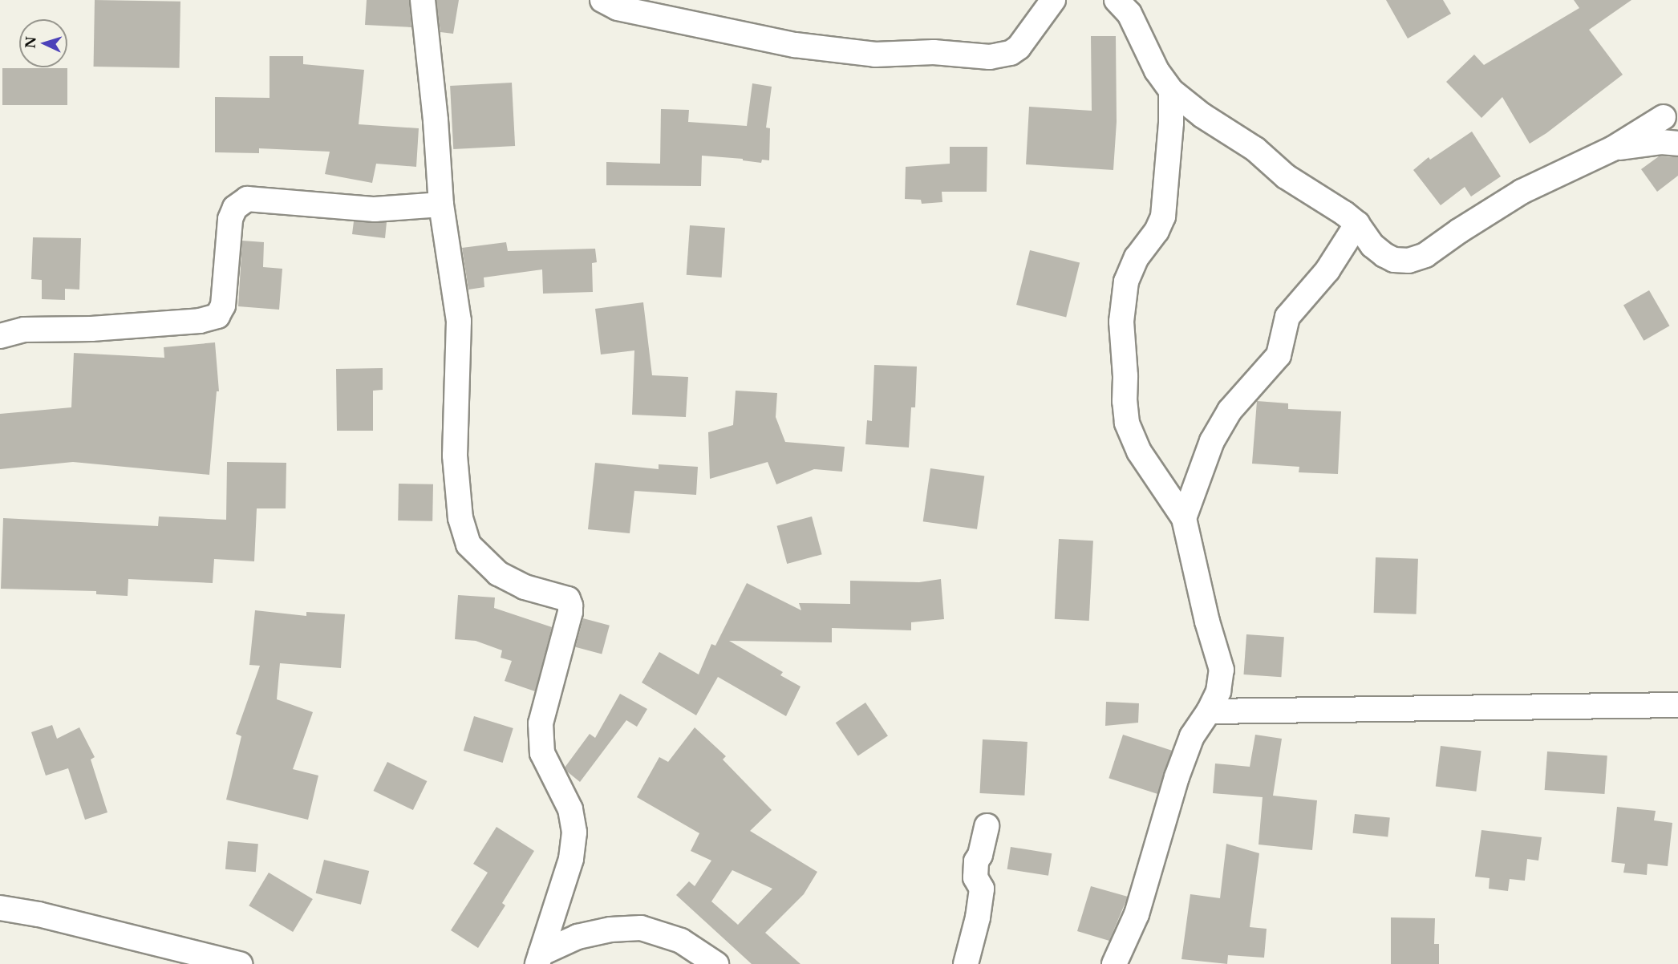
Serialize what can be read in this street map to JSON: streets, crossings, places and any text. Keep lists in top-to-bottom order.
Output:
{
  "north": "left"
}
